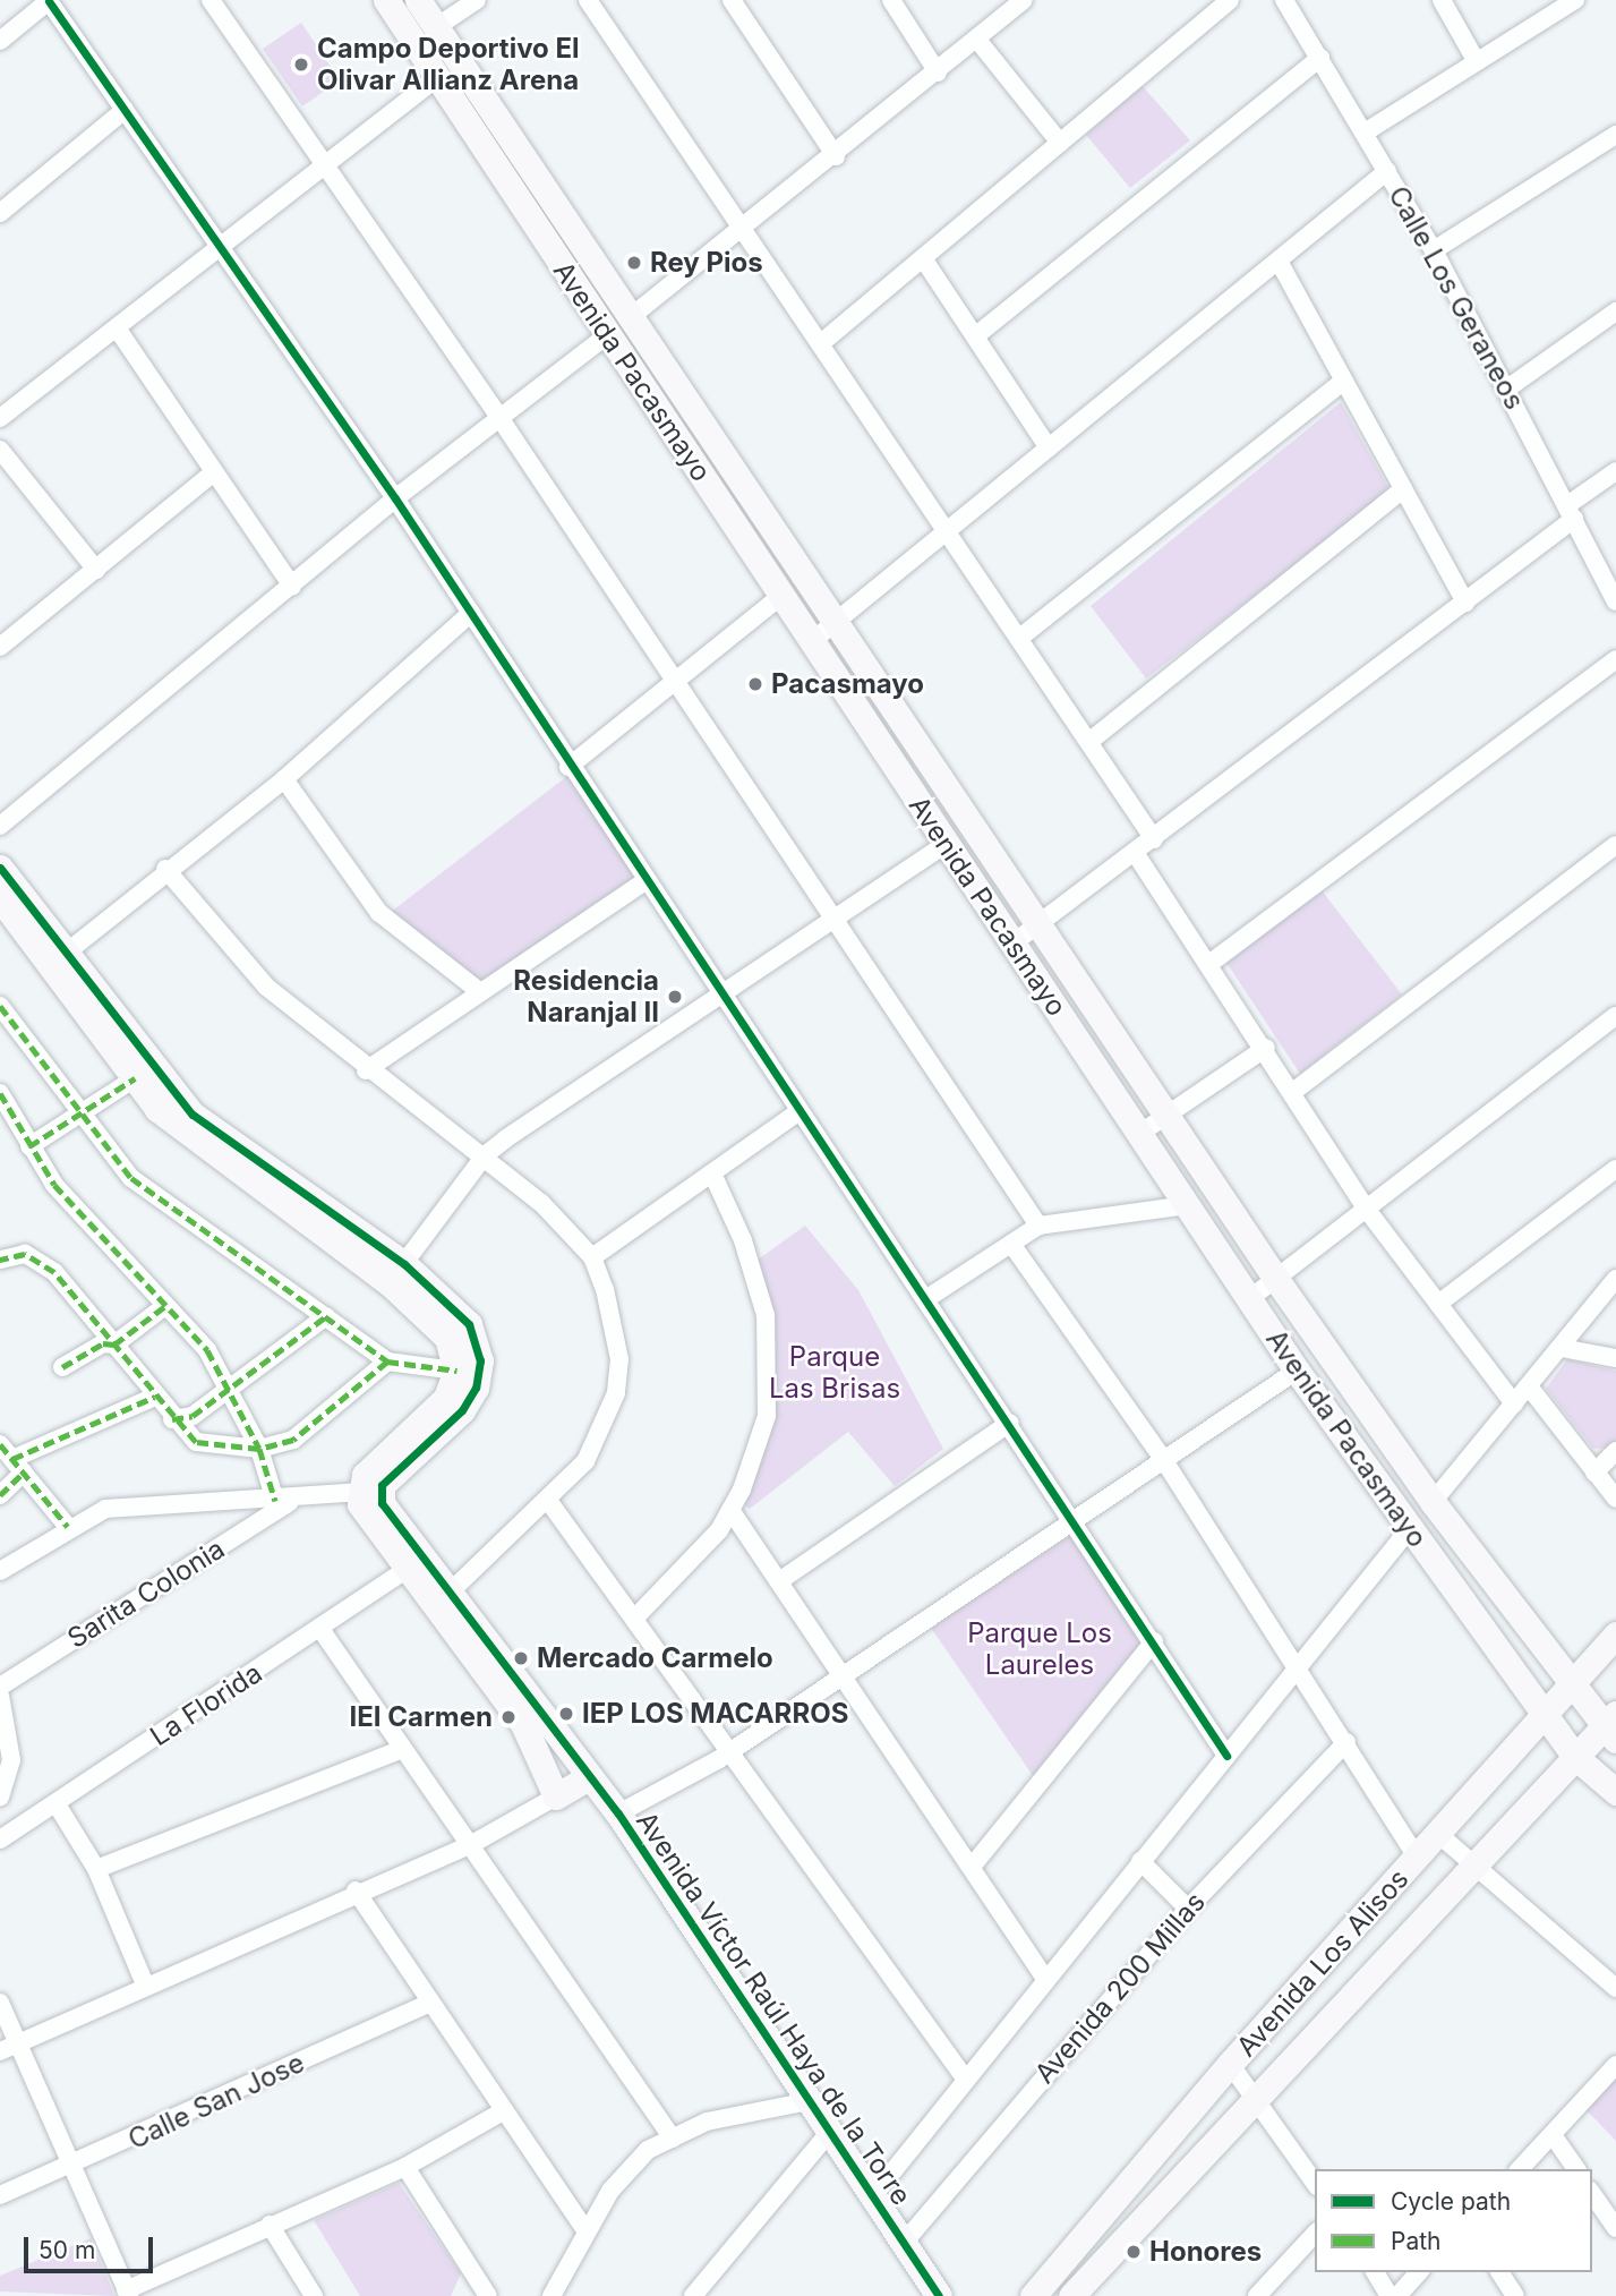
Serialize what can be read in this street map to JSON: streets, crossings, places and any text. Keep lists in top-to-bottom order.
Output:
{
  "streets": {
    "street": [
      "Calle Los Geraneos",
      "Avenida Pacasmayo",
      "Sarita Colonia",
      "La Florida",
      "Avenida Los Alisos",
      "Avenida 200 Millas",
      "Avenida Víctor Raúl Haya de la Torre",
      "Calle San Jose"
    ]
  },
  "crossings": [
    ["Avenida Pacasmayo", "Avenida Los Alisos"],
    ["Avenida 200 Millas", "Avenida Víctor Raúl Haya de la Torre"]
  ],
  "parks": ["Parque Las Brisas", "Parque Los Laureles"],
  "places": [
    "Campo Deportivo El Olivar Allianz Arena",
    "Rey Pios",
    "Pacasmayo",
    "Residencia Naranjal II",
    "Mercado Carmelo",
    "IEP LOS MACARROS",
    "IEI Carmen",
    "Honores"
  ],
  "legend": ["Cycle path", "Path"],
  "scale_bar": "50 m"
}
